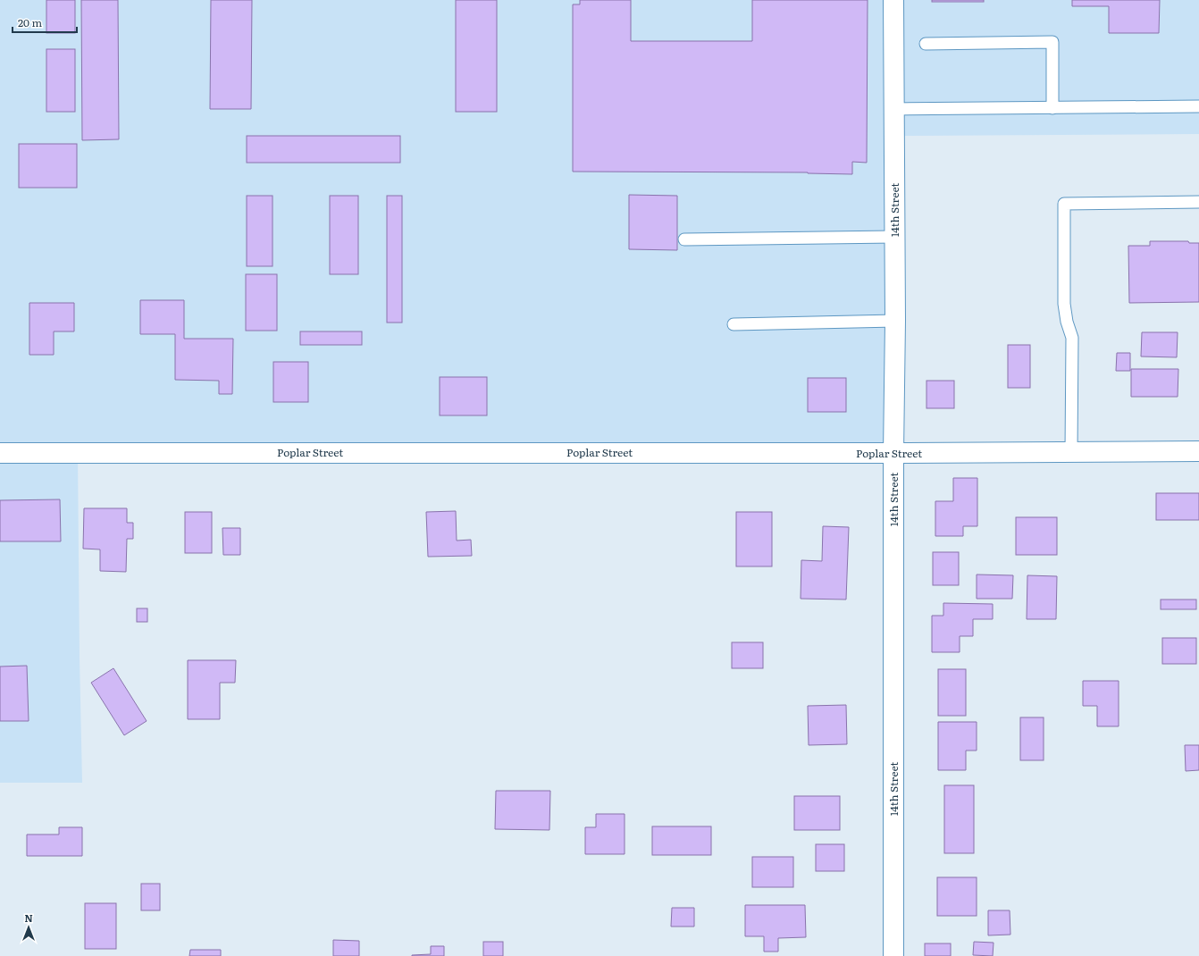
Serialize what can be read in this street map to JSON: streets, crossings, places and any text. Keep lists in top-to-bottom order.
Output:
{
  "streets": {
    "street": ["14th Street", "Poplar Street"]
  },
  "crossings": [
    ["14th Street", "Poplar Street"]
  ],
  "scale_bar": "20 m",
  "north": "top"
}
